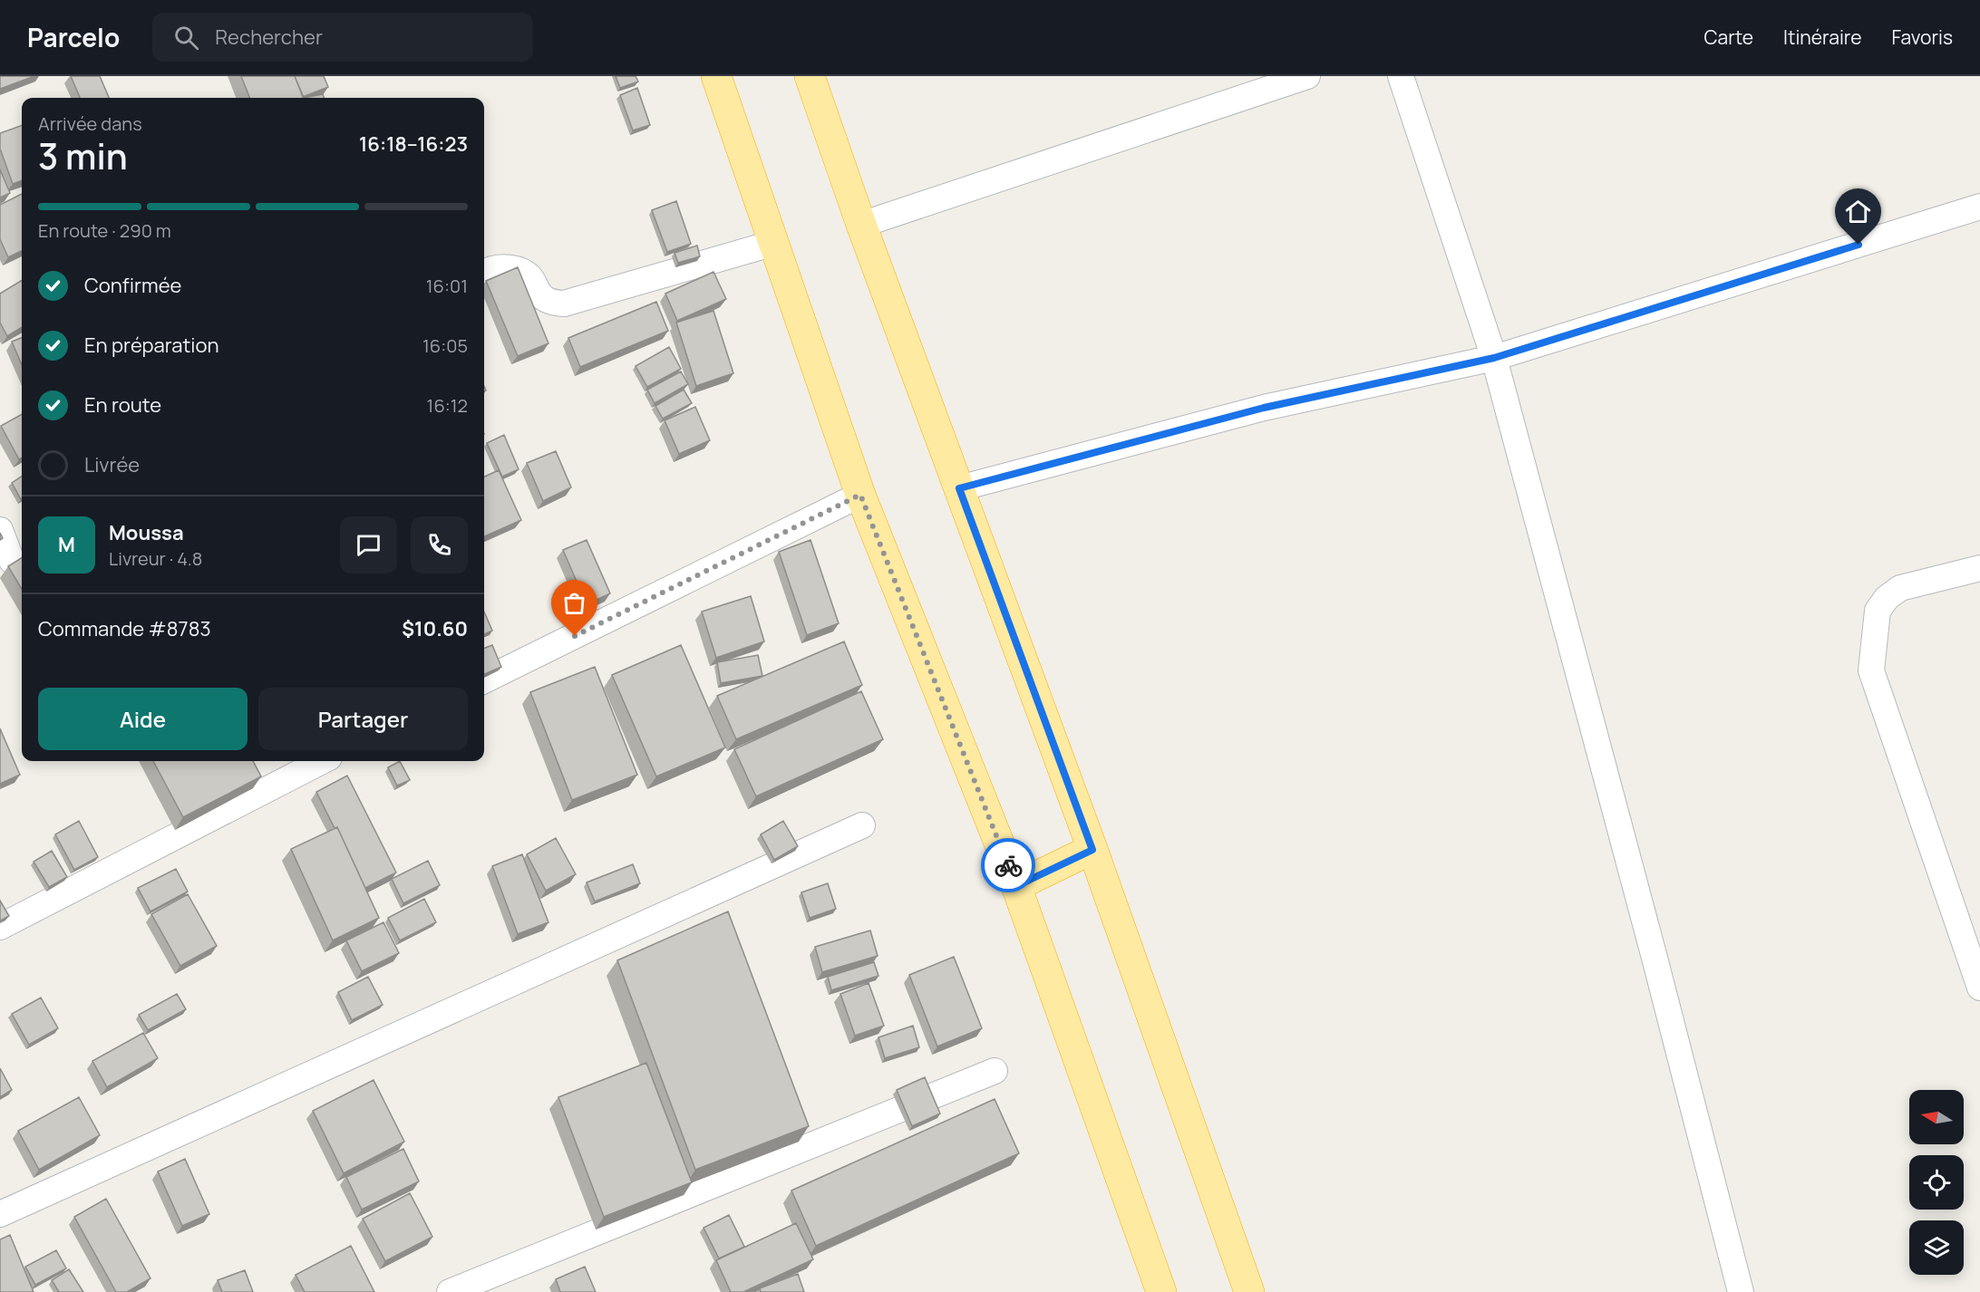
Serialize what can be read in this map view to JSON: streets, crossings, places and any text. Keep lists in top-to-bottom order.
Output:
{
  "north": "left",
  "page": {
    "header": "Parcelo",
    "search": "Rechercher",
    "nav": ["Carte", "Itinéraire", "Favoris"],
    "heading": ["3 min", "Arrivée dans", "16:18–16:23"],
    "panel": [
      "Moussa",
      "Livreur · 4.8",
      "Commande #8783",
      "$10.60"
    ],
    "bar": "En route · 290 m",
    "list": [
      ["Confirmée", "16:01"],
      ["En préparation", "16:05"],
      ["En route", "16:12"],
      "Livrée"
    ],
    "round": "M",
    "buttons": ["Aide", "Partager"]
  }
}
